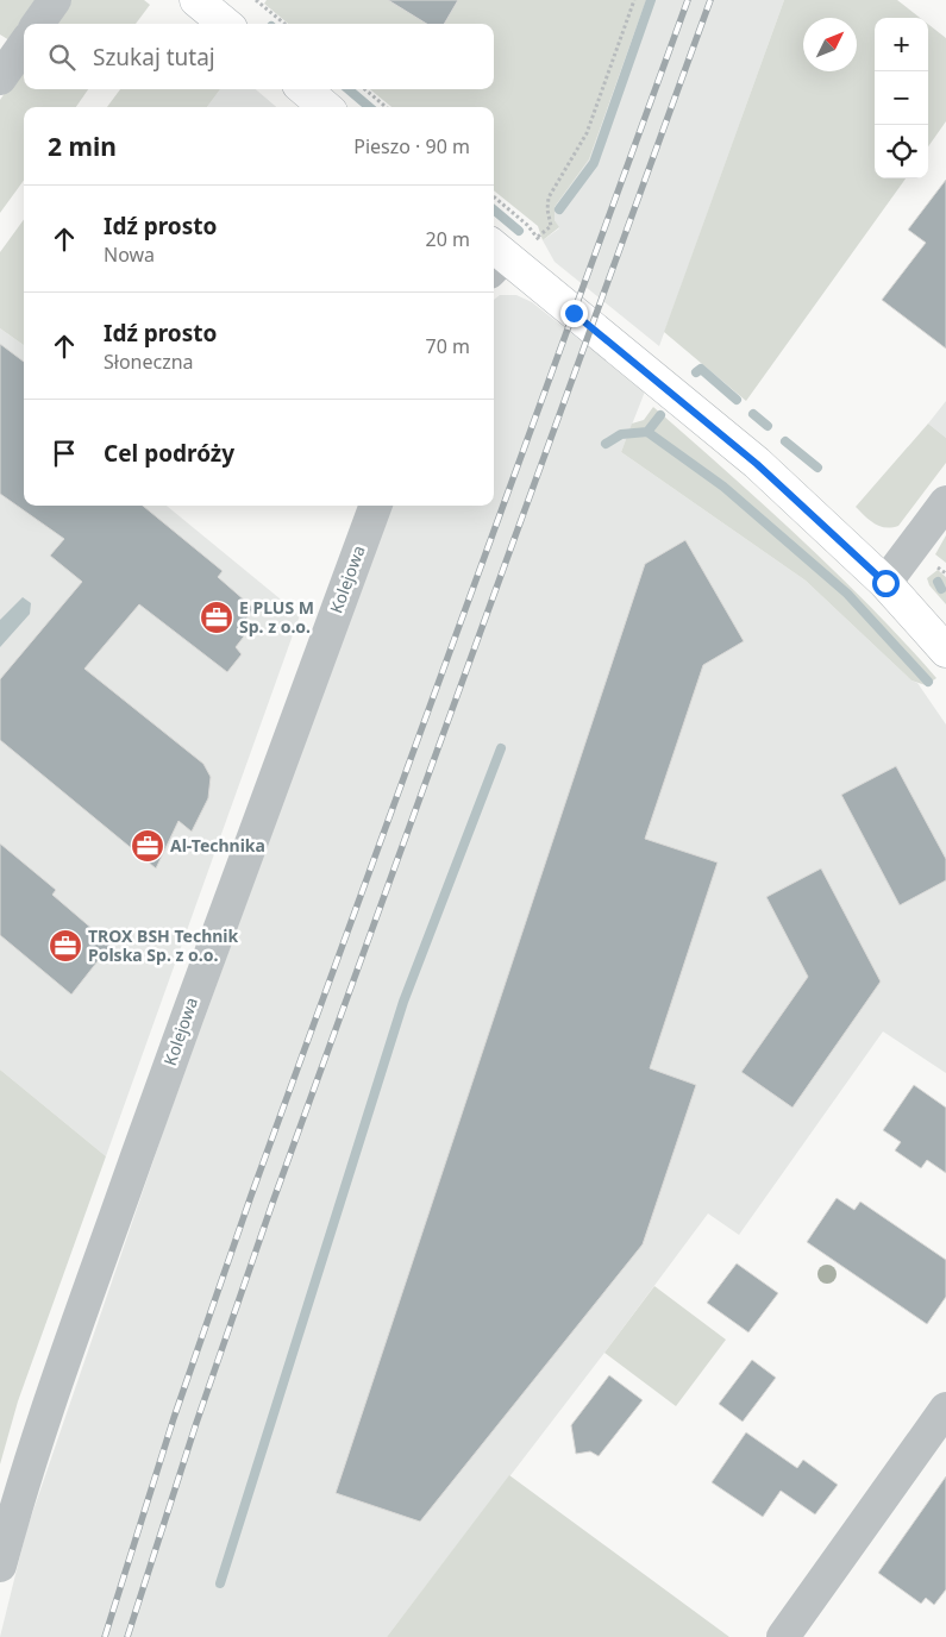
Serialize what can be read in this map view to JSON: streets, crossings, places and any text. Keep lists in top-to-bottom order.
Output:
{
  "streets": {
    "street": ["Kolejowa"]
  },
  "places": {
    "office": ["E PLUS M Sp. z o.o.", "Al-Technika", "TROX BSH Technik Polska Sp. z o.o."]
  },
  "north": "top right",
  "page": {
    "map_buttons": ["+", "−"],
    "search": "Szukaj tutaj",
    "heading": ["2 min", "Pieszo · 90 m"],
    "list": [
      ["Idź prosto", "Nowa", "20 m"],
      ["Idź prosto", "Słoneczna", "70 m"],
      "Cel podróży"
    ]
  }
}
